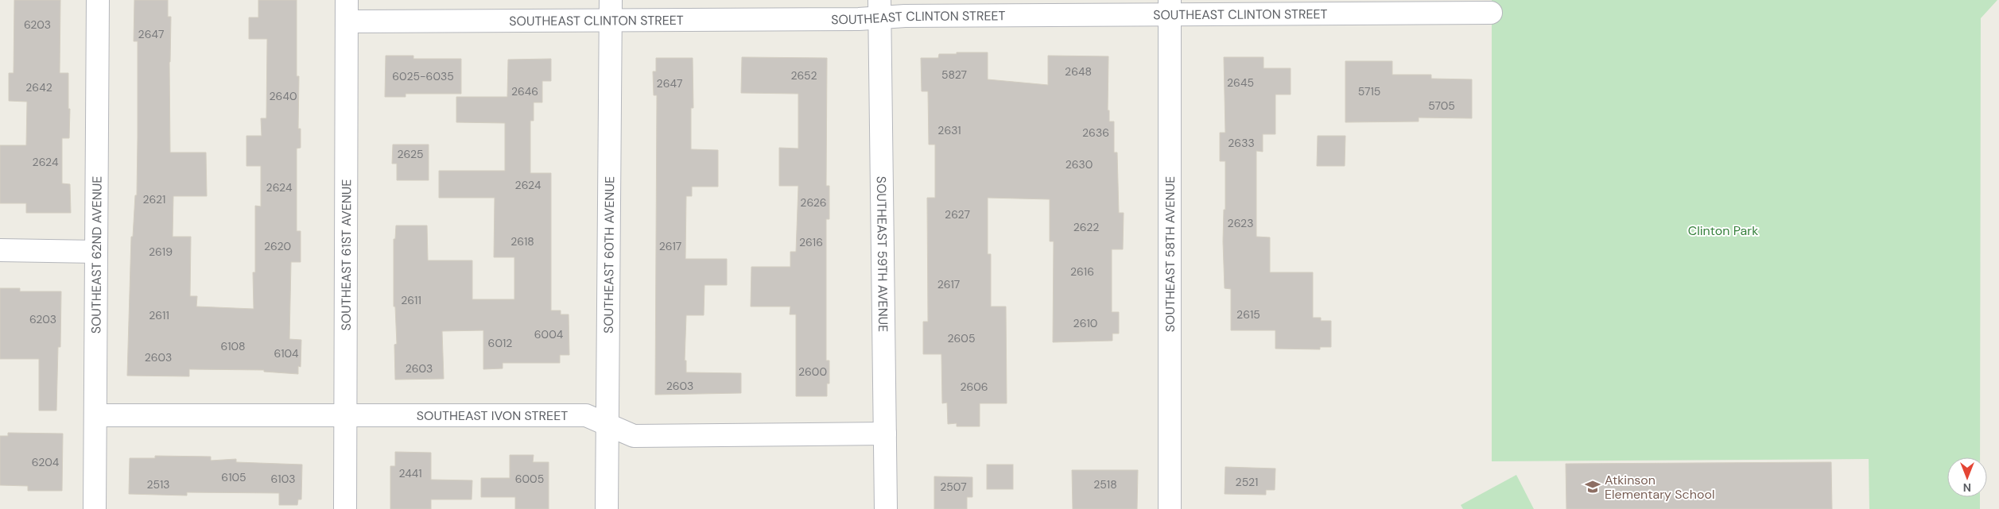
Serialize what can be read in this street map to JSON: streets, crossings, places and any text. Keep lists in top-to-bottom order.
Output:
{
  "streets": {
    "street": [
      "SOUTHEAST CLINTON STREET",
      "SOUTHEAST 60TH AVENUE",
      "SOUTHEAST 59TH AVENUE",
      "SOUTHEAST 58TH AVENUE",
      "SOUTHEAST 62ND AVENUE",
      "SOUTHEAST 61ST AVENUE",
      "SOUTHEAST IVON STREET"
    ]
  },
  "crossings": [
    ["SOUTHEAST CLINTON STREET", "SOUTHEAST 60TH AVENUE"],
    ["SOUTHEAST CLINTON STREET", "SOUTHEAST 59TH AVENUE"],
    ["SOUTHEAST CLINTON STREET", "SOUTHEAST 58TH AVENUE"],
    ["SOUTHEAST CLINTON STREET", "SOUTHEAST 61ST AVENUE"],
    ["SOUTHEAST 60TH AVENUE", "SOUTHEAST IVON STREET"],
    ["SOUTHEAST 59TH AVENUE", "SOUTHEAST IVON STREET"],
    ["SOUTHEAST 62ND AVENUE", "SOUTHEAST IVON STREET"],
    ["SOUTHEAST 61ST AVENUE", "SOUTHEAST IVON STREET"]
  ],
  "parks": ["Clinton Park"],
  "places": {
    "school or university": ["Atkinson Elementary School"]
  },
  "house_numbers": [
    "6203",
    "2647",
    "2648",
    "5827",
    "2652",
    "6025-6035",
    "2645",
    "2647",
    "2642",
    "2646",
    "5715",
    "2640",
    "5705",
    "2631",
    "2636",
    "2633",
    "2625",
    "2624",
    "2630",
    "2624",
    "2624",
    "2621",
    "2626",
    "2627",
    "2623",
    "2622",
    "2618",
    "2616",
    "2620",
    "2617",
    "2619",
    "2616",
    "2617",
    "2611",
    "2615",
    "2611",
    "6203",
    "2610",
    "6004",
    "2605",
    "6012",
    "6108",
    "6104",
    "2603",
    "2603",
    "2600",
    "2603",
    "2606",
    "6204",
    "2441",
    "6105",
    "6103",
    "6005",
    "2521",
    "2513",
    "2518",
    "2507"
  ],
  "north": "bottom"
}
